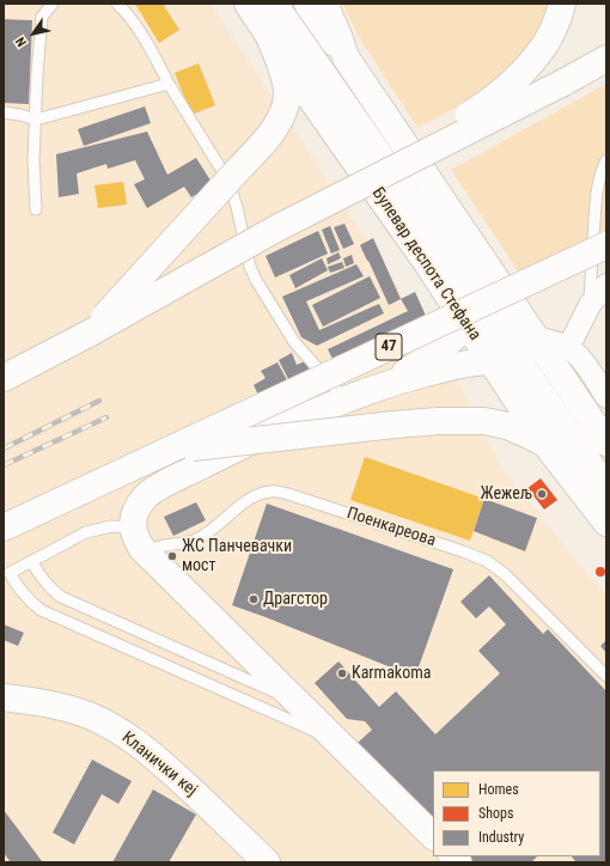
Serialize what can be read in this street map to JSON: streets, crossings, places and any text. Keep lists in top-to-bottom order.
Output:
{
  "streets": {
    "main road": ["Булевар деспота Стефана", "47", "Кланички кеј"],
    "lane": ["Поенкареова"]
  },
  "places": [
    "Жежељ",
    "ЖС Панчевачки мост",
    "Драгстор",
    "Karmakoma"
  ],
  "legend": ["Homes", "Shops", "Industry"],
  "north": "bottom left"
}
